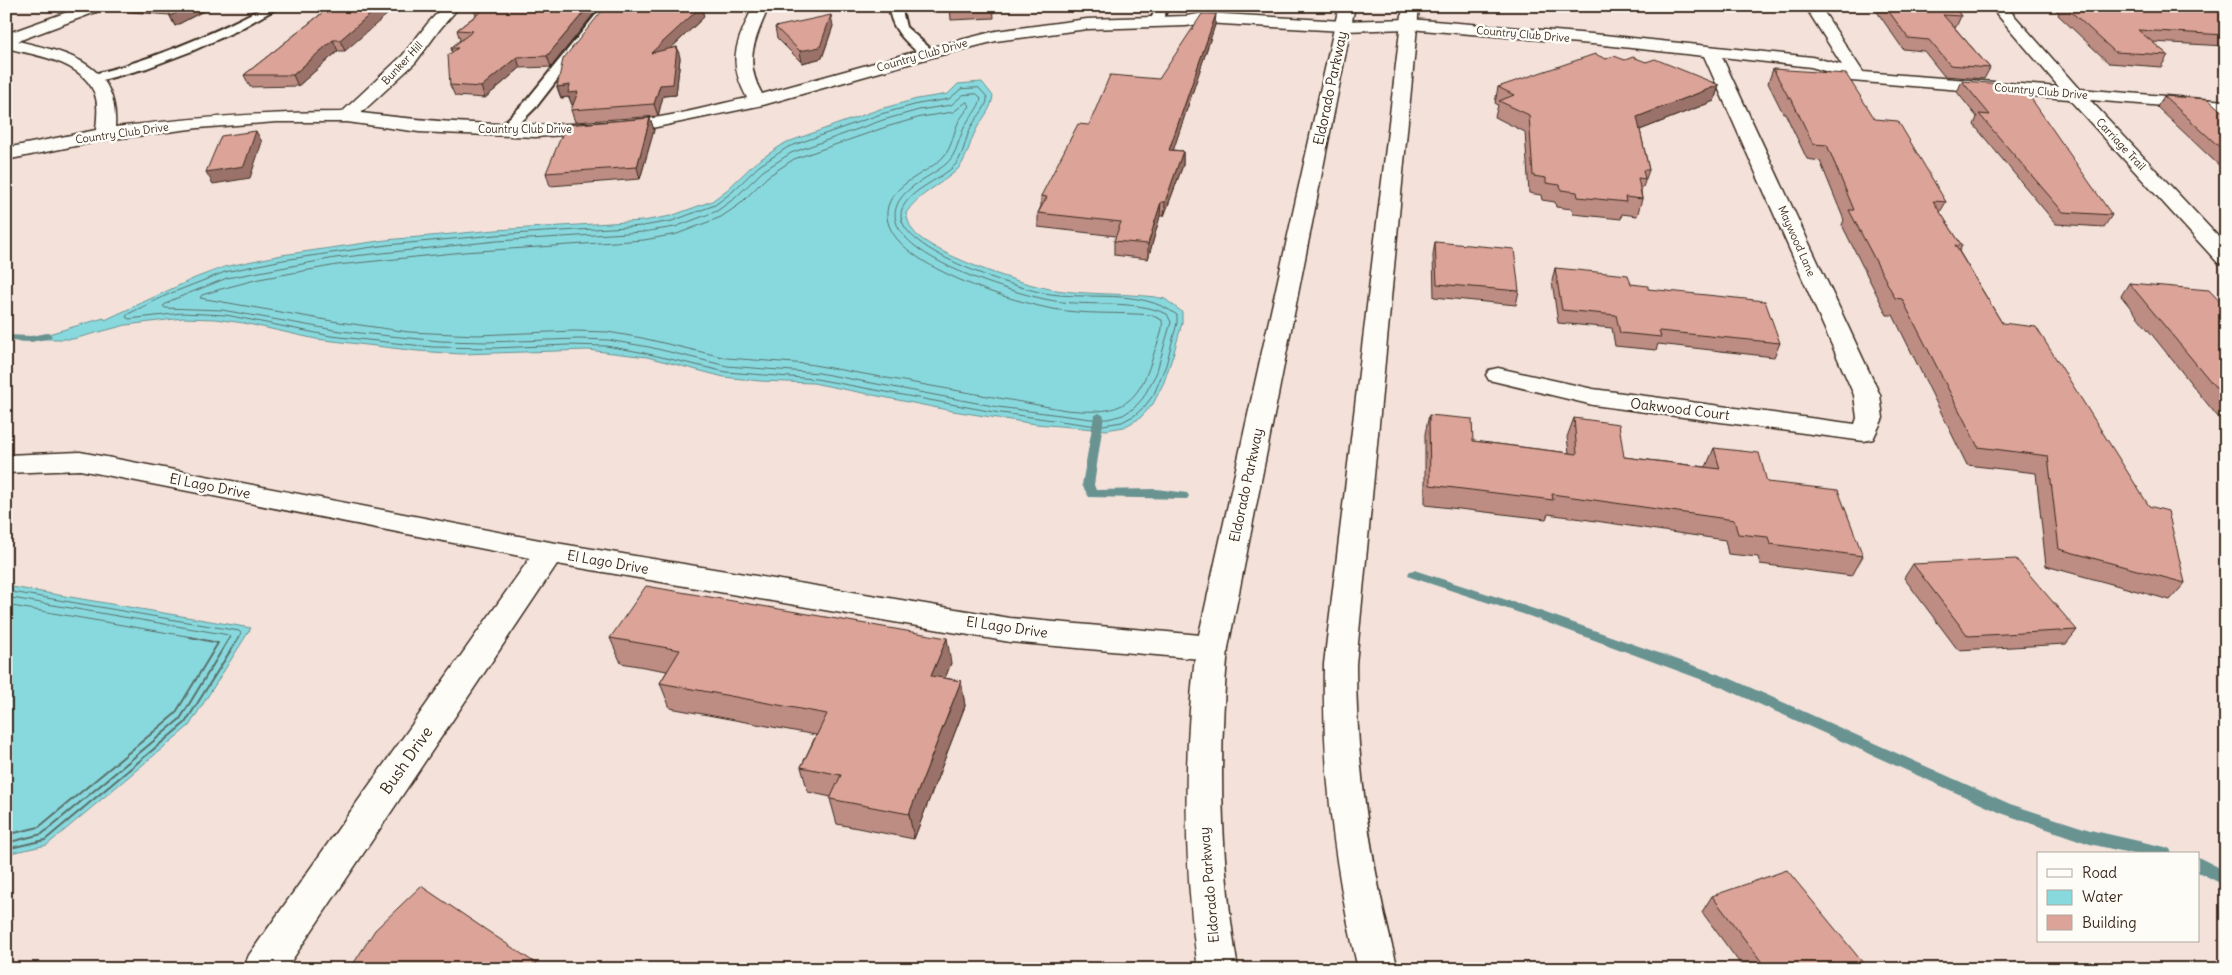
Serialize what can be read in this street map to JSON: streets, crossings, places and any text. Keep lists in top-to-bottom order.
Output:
{
  "streets": {
    "street": [
      "Country Club Drive",
      "Bunker Hill",
      "Eldorado Parkway",
      "Carriage Trail",
      "Maywood Lane",
      "Oakwood Court",
      "El Lago Drive",
      "Bush Drive"
    ]
  },
  "crossings": [
    ["Country Club Drive", "Bunker Hill"],
    ["Country Club Drive", "Eldorado Parkway"],
    ["Country Club Drive", "Carriage Trail"],
    ["Country Club Drive", "Maywood Lane"],
    ["Eldorado Parkway", "El Lago Drive"],
    ["Maywood Lane", "Oakwood Court"],
    ["El Lago Drive", "Bush Drive"]
  ],
  "legend": ["Road", "Water", "Building"]
}
